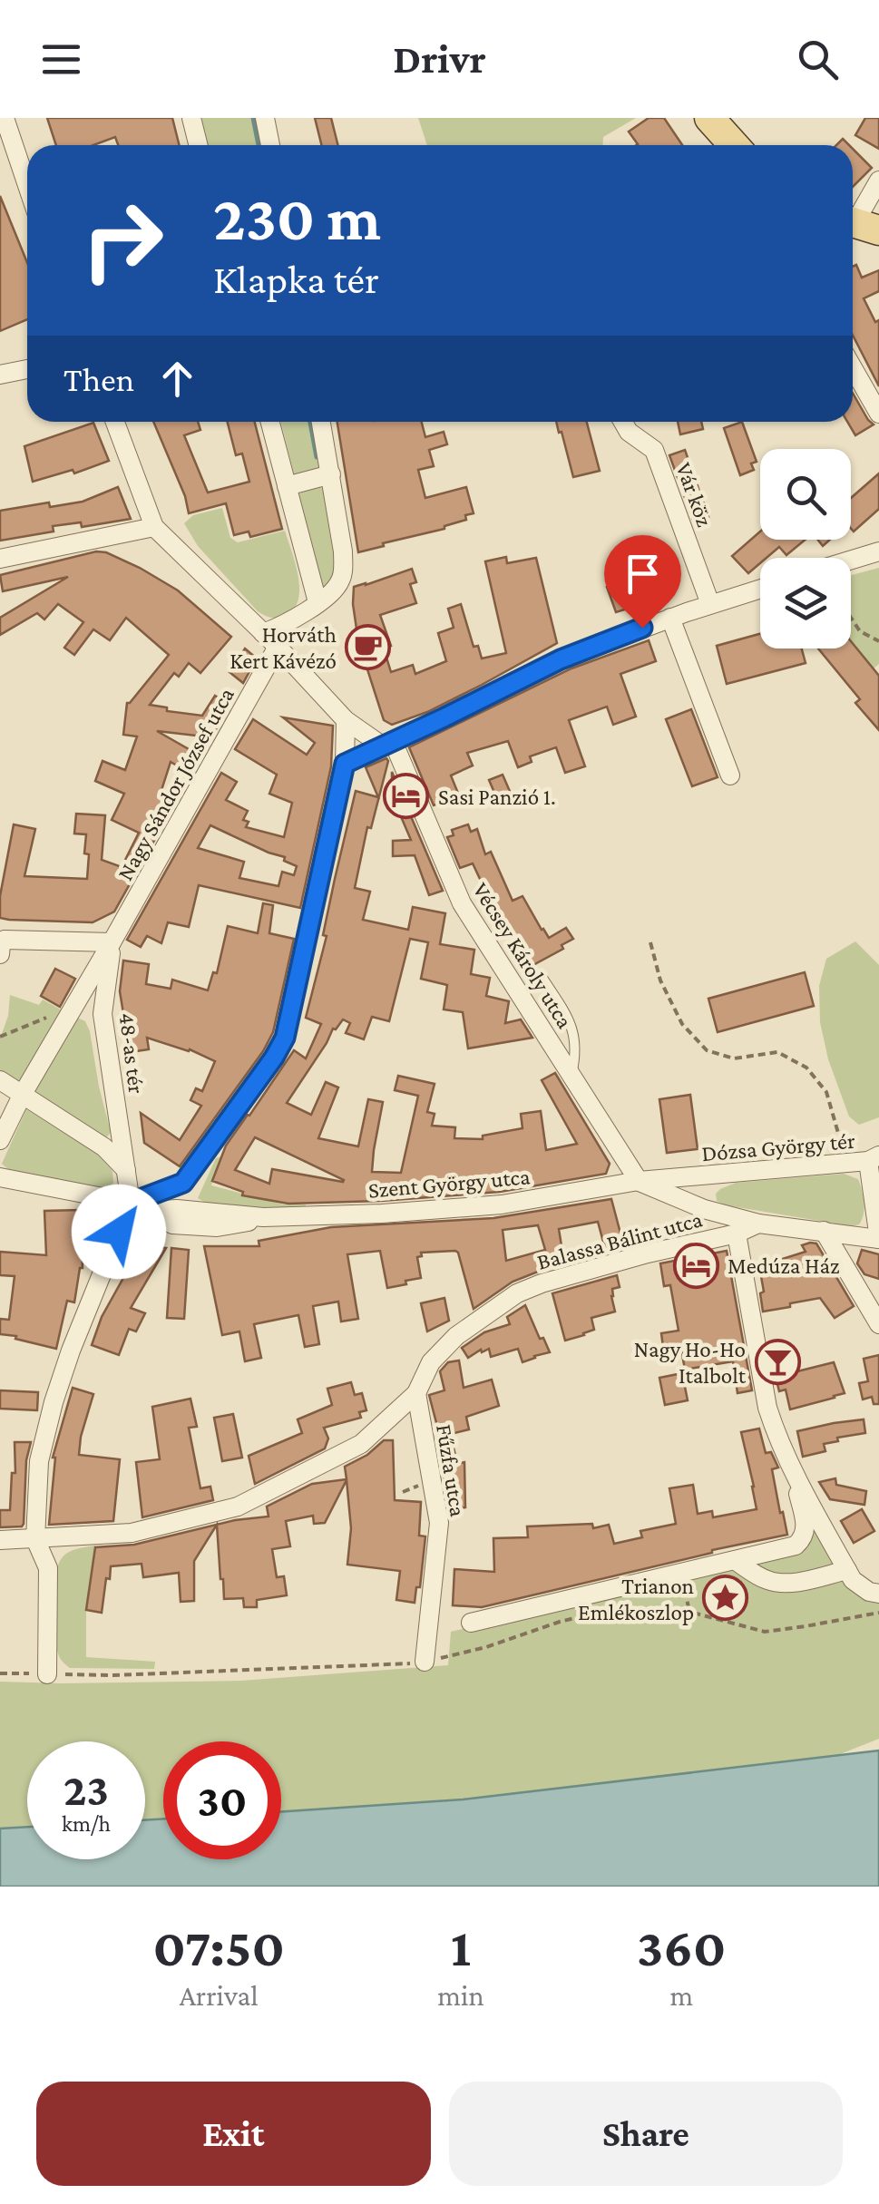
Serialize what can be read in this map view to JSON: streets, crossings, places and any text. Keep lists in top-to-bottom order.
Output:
{
  "streets": {
    "street": [
      "Vár köz",
      "Nagy Sándor József utca",
      "Vécsey Károly utca",
      "48-as tér",
      "Dózsa György tér",
      "Szent György utca",
      "Balassa Bálint utca",
      "Fűzfa utca"
    ]
  },
  "crossings": [
    ["Nagy Sándor József utca", "48-as tér"],
    ["Vécsey Károly utca", "Dózsa György tér"],
    ["Vécsey Károly utca", "Szent György utca"],
    ["48-as tér", "Szent György utca"],
    ["Dózsa György tér", "Szent György utca"],
    ["Dózsa György tér", "Balassa Bálint utca"],
    ["Balassa Bálint utca", "Fűzfa utca"]
  ],
  "places": {
    "cafe": ["Horváth Kert Kávézó"],
    "hotel": ["Sasi Panzió 1.", "Medúza Ház"],
    "bar": ["Nagy Ho-Ho Italbolt"],
    "place": ["Trianon Emlékoszlop"]
  },
  "page": {
    "header": "Drivr",
    "turn": ["230 m", "Klapka tér"],
    "then": "Then",
    "speed": "23 km/h",
    "limit": "30",
    "eta": [
      "07:50",
      "Arrival",
      "1",
      "min",
      "360",
      "m"
    ],
    "buttons": ["Exit", "Share"]
  }
}
